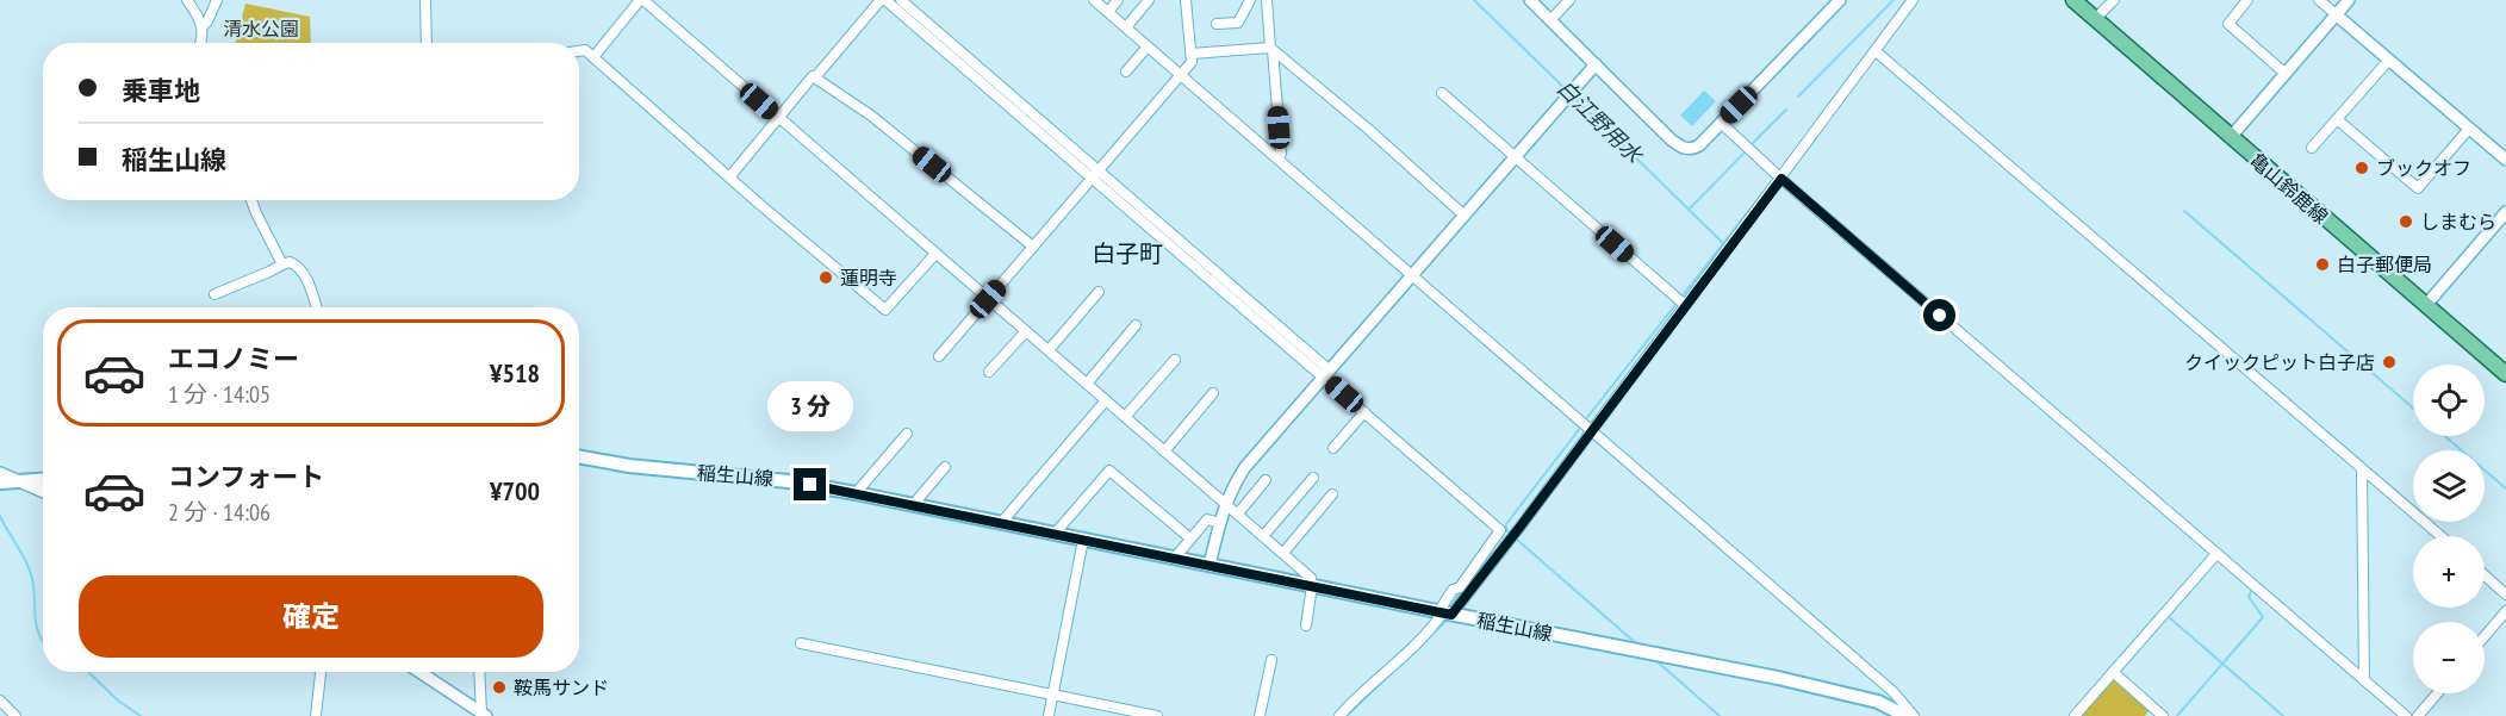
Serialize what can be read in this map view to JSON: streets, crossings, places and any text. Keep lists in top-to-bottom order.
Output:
{
  "streets": {
    "main road": ["亀山鈴鹿線", "稲生山線"]
  },
  "districts": ["白子町"],
  "water": ["白江野用水"],
  "parks": ["清水公園"],
  "places": [
    "ブックオフ",
    "しまむら",
    "白子郵便局",
    "蓮明寺",
    "クイックピット白子店",
    "鞍馬サンド"
  ],
  "page": {
    "banner": ["乗車地", "稲生山線"],
    "list": [
      {
        "name": "エコノミー",
        "note": "1 分 · 14:05",
        "value": "¥518"
      },
      {
        "name": "コンフォート",
        "note": "2 分 · 14:06",
        "value": "¥700"
      }
    ],
    "map_buttons": ["+", "−"],
    "bubble": "3 分",
    "buttons": "確定"
  }
}
